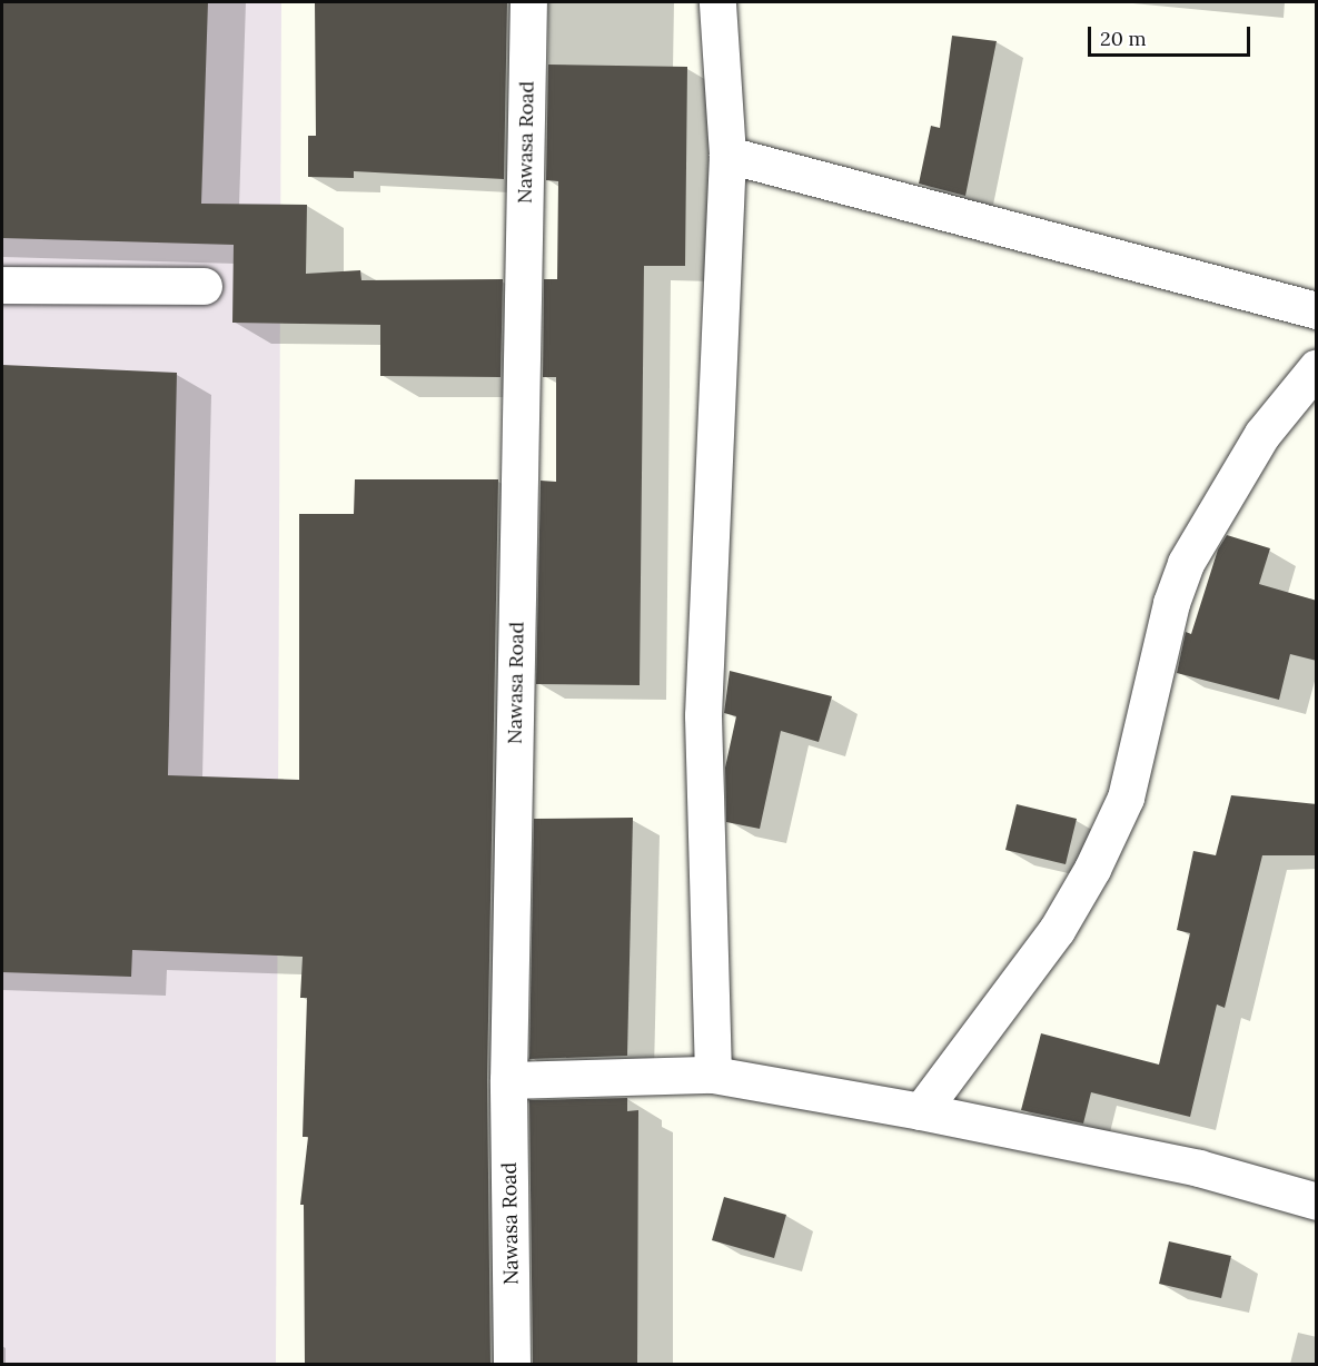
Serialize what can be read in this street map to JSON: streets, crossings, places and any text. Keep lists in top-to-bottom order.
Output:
{
  "streets": {
    "street": ["Nawasa Road"]
  },
  "scale_bar": "20 m"
}
